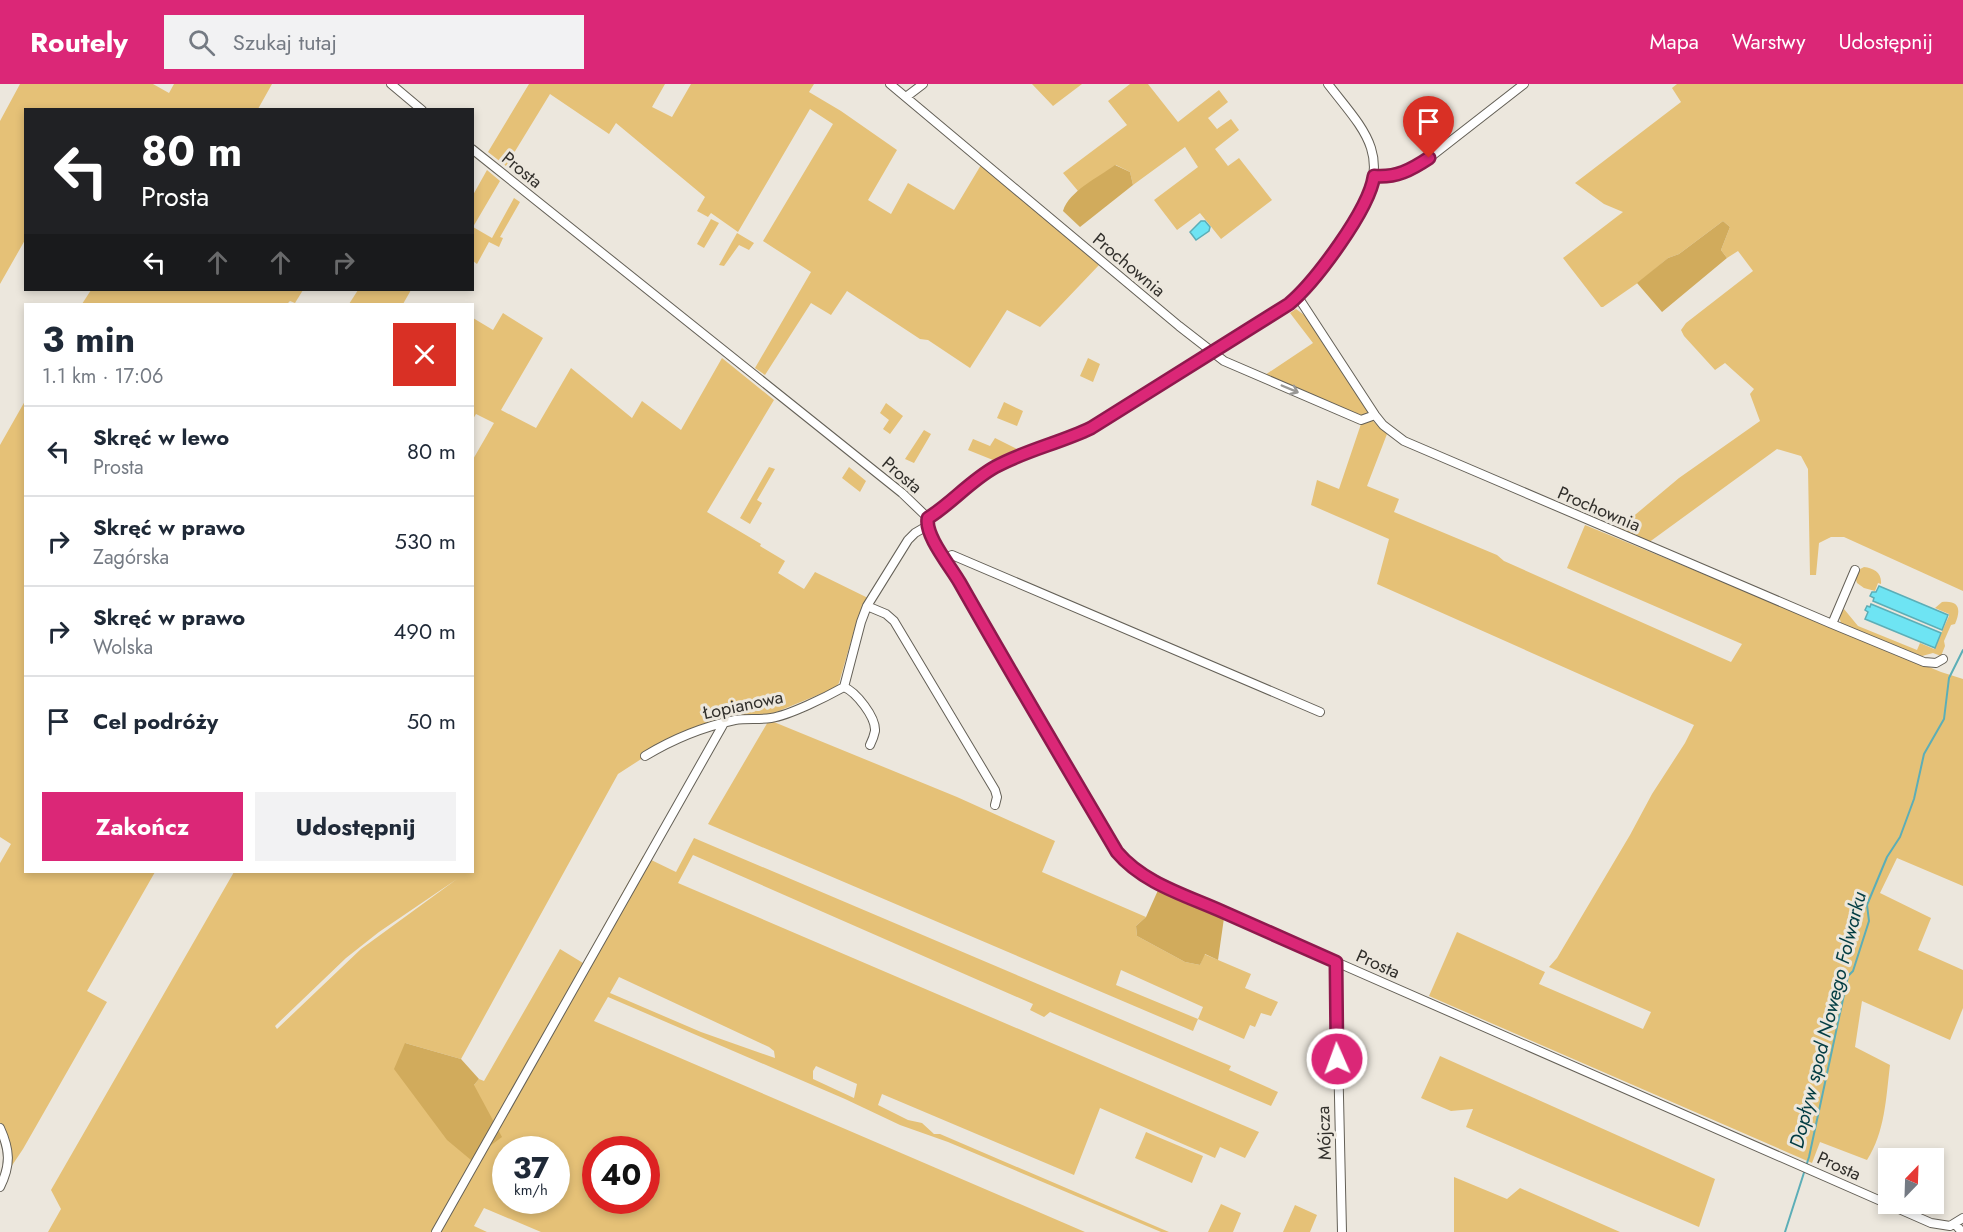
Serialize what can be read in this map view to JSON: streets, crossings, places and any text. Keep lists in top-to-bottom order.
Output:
{
  "streets": {
    "street": [
      "Prosta",
      "Prochownia",
      "Łopianowa",
      "Mójcza"
    ]
  },
  "crossings": [
    ["Prosta", "Mójcza"]
  ],
  "water": ["Dopływ spod Nowego Folwarku"],
  "north": "top right",
  "page": {
    "header": "Routely",
    "search": "Szukaj tutaj",
    "nav": ["Mapa", "Warstwy", "Udostępnij"],
    "turn": ["80 m", "Prosta"],
    "heading": ["3 min", "1.1 km · 17:06"],
    "list": [
      {
        "name": "Skręć w lewo",
        "note": "Prosta",
        "value": "80 m"
      },
      {
        "name": "Skręć w prawo",
        "note": "Zagórska",
        "value": "530 m"
      },
      {
        "name": "Skręć w prawo",
        "note": "Wolska",
        "value": "490 m"
      },
      {
        "name": "Cel podróży",
        "value": "50 m"
      }
    ],
    "buttons": ["Zakończ", "Udostępnij"],
    "speed": "37 km/h",
    "limit": "40"
  }
}
